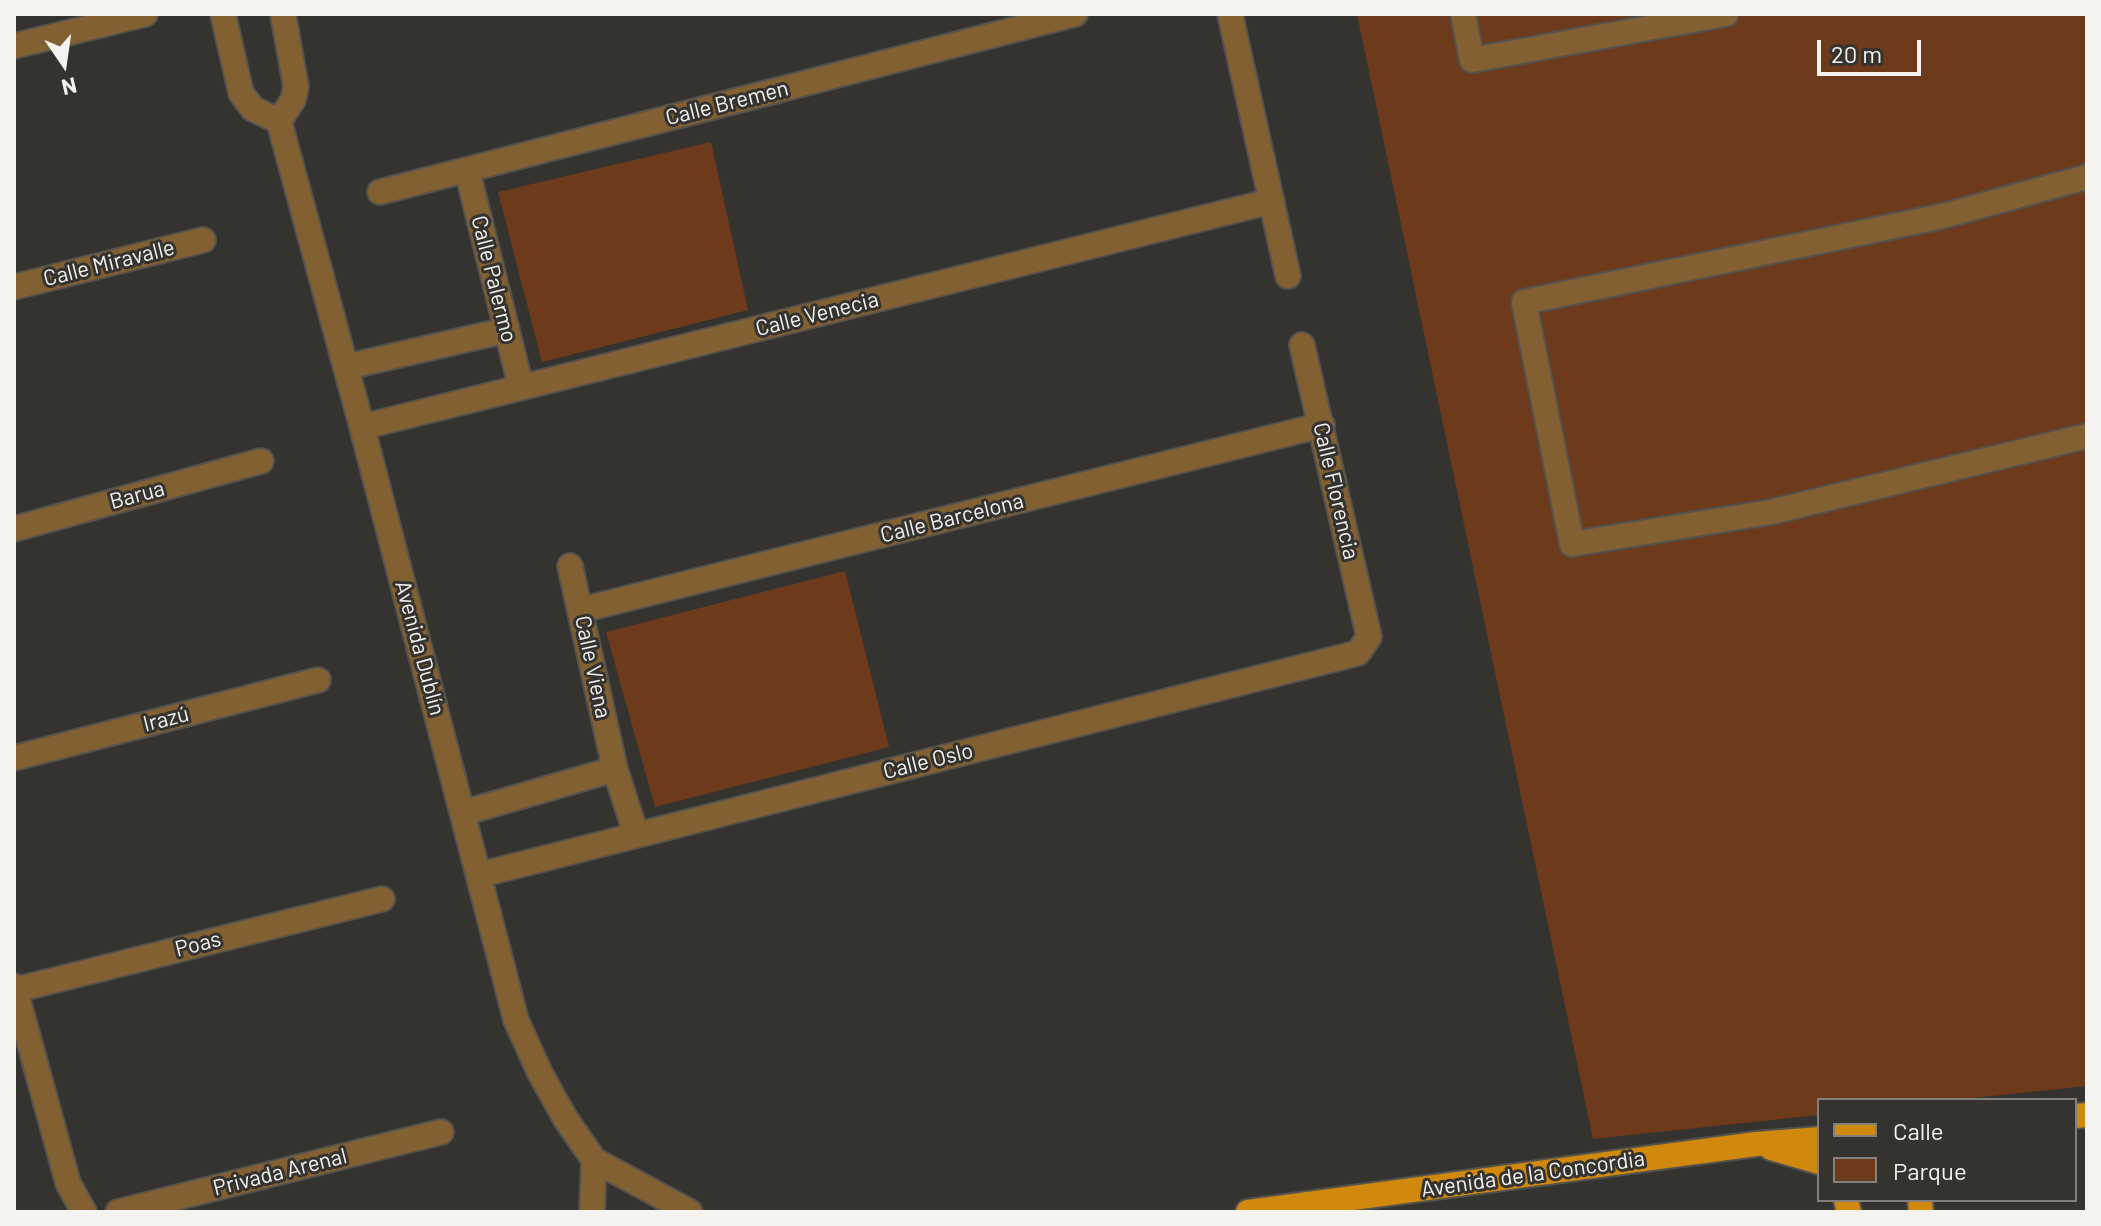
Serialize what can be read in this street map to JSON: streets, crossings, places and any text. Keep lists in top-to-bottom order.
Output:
{
  "streets": {
    "main road": ["Avenida de la Concordia"],
    "street": [
      "Calle Bremen",
      "Calle Miravalle",
      "Calle Palermo",
      "Calle Venecia",
      "Calle Florencia",
      "Barua",
      "Calle Barcelona",
      "Avenida Dublín",
      "Calle Viena",
      "Irazú",
      "Calle Oslo",
      "Poas",
      "Privada Arenal"
    ]
  },
  "crossings": [
    ["Calle Bremen", "Calle Palermo"],
    ["Calle Palermo", "Calle Venecia"],
    ["Calle Venecia", "Avenida Dublín"],
    ["Calle Florencia", "Calle Barcelona"],
    ["Calle Florencia", "Calle Oslo"],
    ["Calle Barcelona", "Calle Viena"],
    ["Avenida Dublín", "Calle Oslo"],
    ["Calle Viena", "Calle Oslo"]
  ],
  "legend": ["Calle", "Parque"],
  "scale_bar": "20 m",
  "north": "bottom"
}
